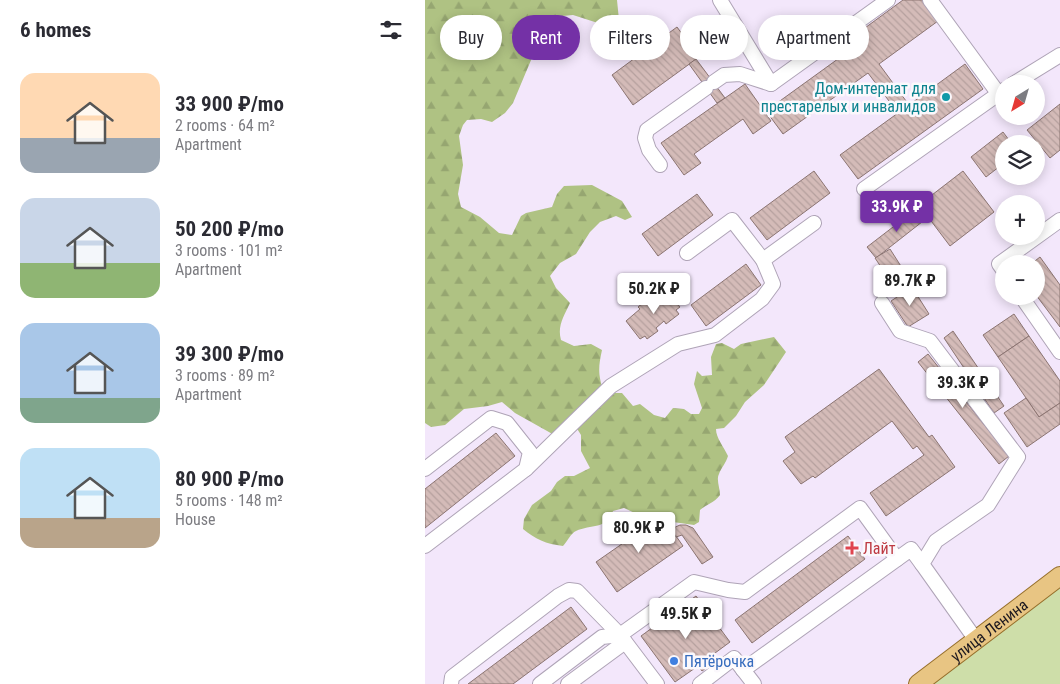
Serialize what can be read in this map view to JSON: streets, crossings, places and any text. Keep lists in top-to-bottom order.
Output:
{
  "streets": {
    "main road": ["улица Ленина"]
  },
  "places": {
    "other": ["Дом-интернат для престарелых и инвалидов", "Пятёрочка"],
    "health": ["Лайт"]
  },
  "north": "bottom left",
  "page": {
    "heading": "6 homes",
    "chip": [
      "Buy",
      "Rent",
      "Filters",
      "New",
      "Apartment"
    ],
    "list": [
      {
        "name": "33 900 ₽/mo",
        "note": "2 rooms · 64 m² · Apartment"
      },
      {
        "name": "50 200 ₽/mo",
        "note": "3 rooms · 101 m² · Apartment"
      },
      {
        "name": "39 300 ₽/mo",
        "note": "3 rooms · 89 m² · Apartment"
      },
      {
        "name": "80 900 ₽/mo",
        "note": "5 rooms · 148 m² · House"
      }
    ],
    "map_buttons": ["+", "−"],
    "price": [
      "33.9K ₽",
      "89.7K ₽",
      "50.2K ₽",
      "39.3K ₽",
      "80.9K ₽",
      "49.5K ₽"
    ]
  }
}
